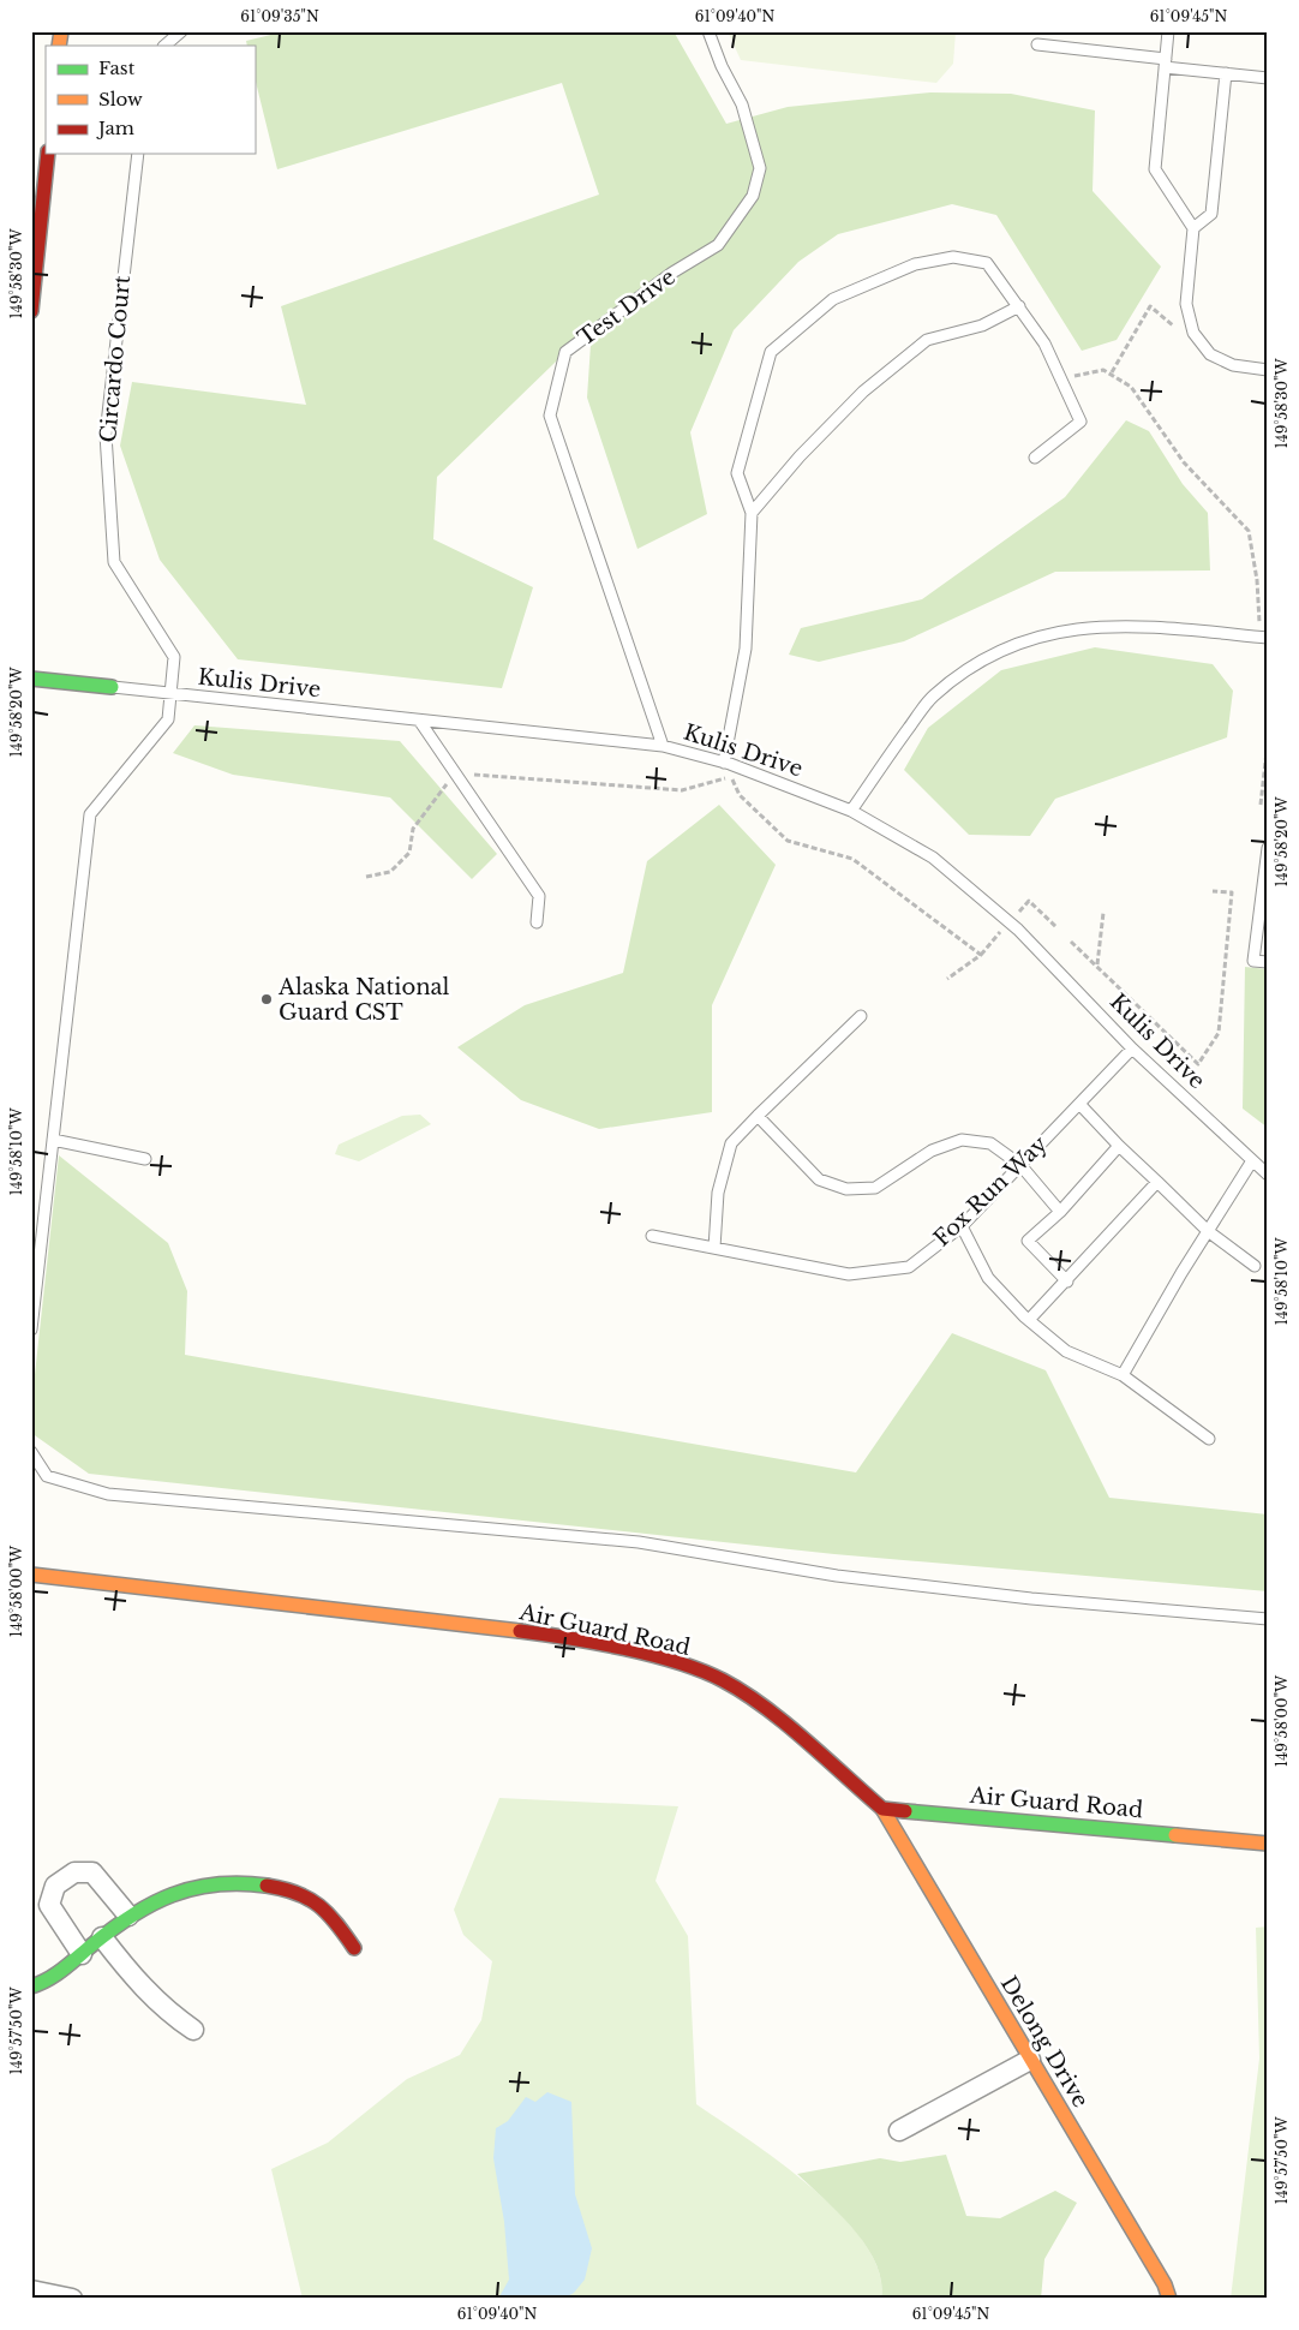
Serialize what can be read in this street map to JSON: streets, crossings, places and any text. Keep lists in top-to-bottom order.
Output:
{
  "streets": {
    "street": ["Kulis Drive", "Air Guard Road", "Delong Drive"],
    "lane": ["Test Drive", "Circardo Court", "Fox Run Way"]
  },
  "crossings": [
    ["Test Drive", "Kulis Drive"],
    ["Circardo Court", "Kulis Drive"],
    ["Kulis Drive", "Fox Run Way"],
    ["Air Guard Road", "Delong Drive"]
  ],
  "places": ["Alaska National Guard CST"],
  "legend": ["Fast", "Slow", "Jam"],
  "coordinates": [
    "61°09'35\"N",
    "61°09'40\"N",
    "61°09'45\"N",
    "149°58'30\"W",
    "149°58'20\"W",
    "149°58'10\"W",
    "149°58'00\"W",
    "149°57'50\"W"
  ]
}
